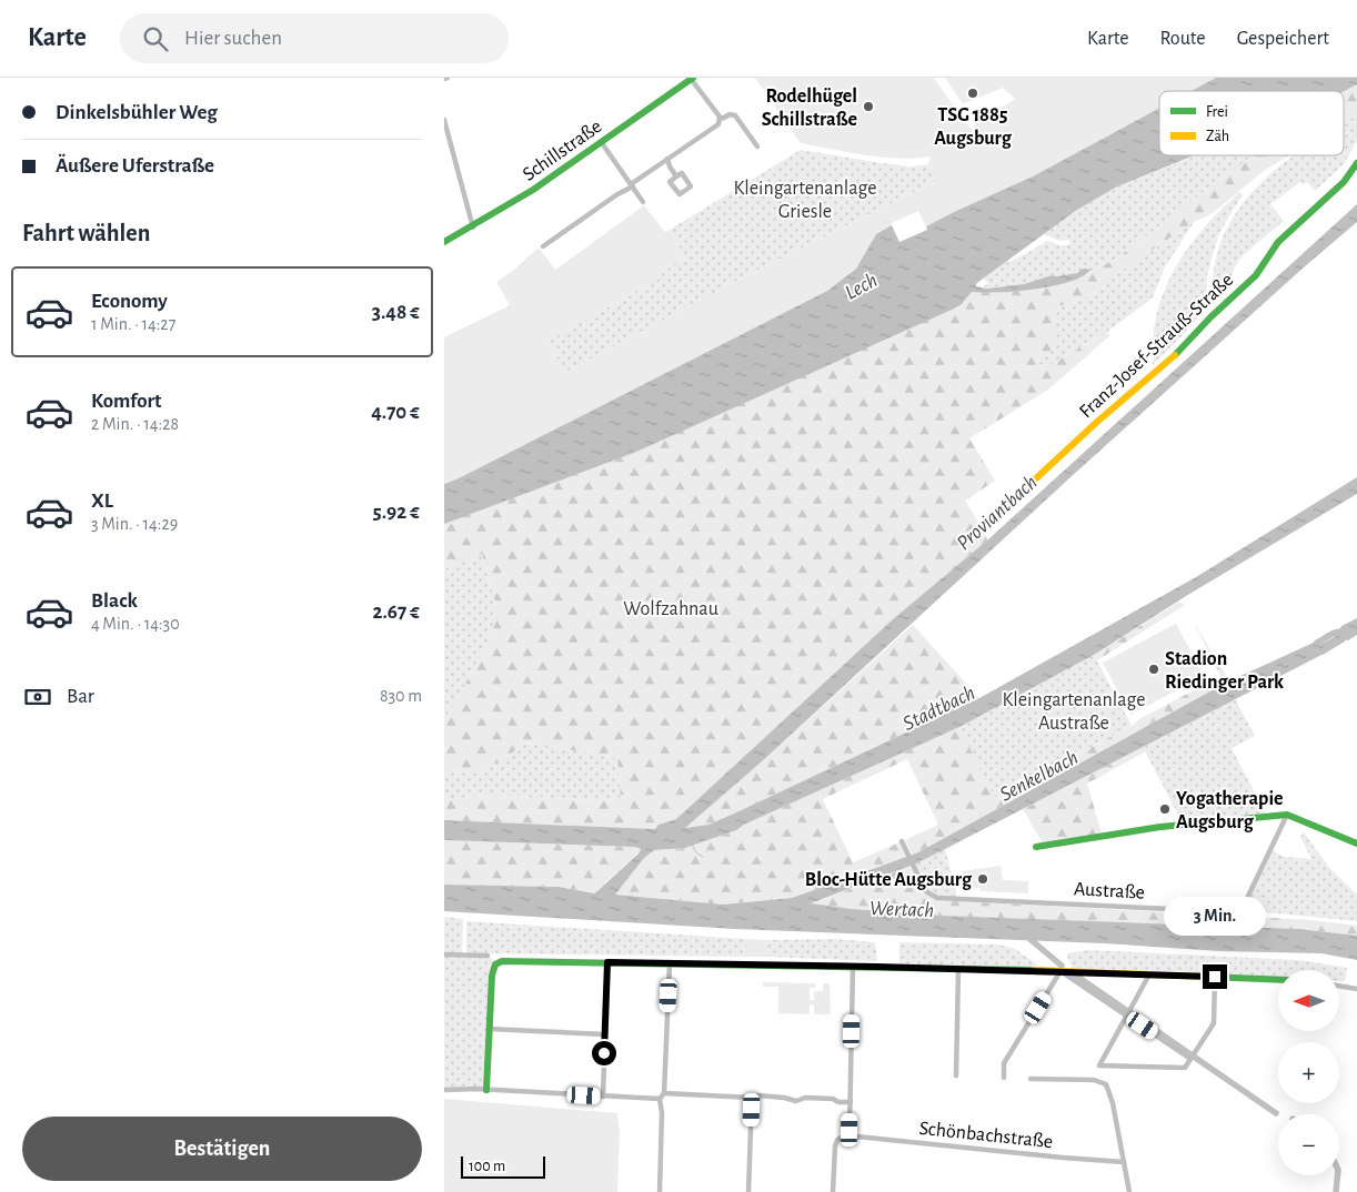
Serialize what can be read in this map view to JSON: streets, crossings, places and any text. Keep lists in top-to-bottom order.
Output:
{
  "streets": {
    "street": [
      "Schillstraße",
      "Franz-Josef-Strauß-Straße",
      "Austraße",
      "Schönbachstraße"
    ]
  },
  "water": [
    "Lech",
    "Proviantbach",
    "Stadtbach",
    "Senkelbach",
    "Wertach"
  ],
  "parks": ["Kleingartenanlage Griesle", "Wolfzahnau", "Kleingartenanlage Austraße"],
  "places": [
    "TSG 1885 Augsburg",
    "Rodelhügel Schillstraße",
    "Stadion Riedinger Park",
    "Yogatherapie Augsburg",
    "Bloc-Hütte Augsburg"
  ],
  "legend": ["Frei", "Zäh"],
  "scale_bar": "100 m",
  "north": "left",
  "page": {
    "header": "Karte",
    "search": "Hier suchen",
    "nav": ["Karte", "Route", "Gespeichert"],
    "banner": ["Dinkelsbühler Weg", "Äußere Uferstraße"],
    "heading": "Fahrt wählen",
    "list": [
      {
        "name": "Economy",
        "note": "1 Min. · 14:27",
        "value": "3.48 €"
      },
      {
        "name": "Komfort",
        "note": "2 Min. · 14:28",
        "value": "4.70 €"
      },
      {
        "name": "XL",
        "note": "3 Min. · 14:29",
        "value": "5.92 €"
      },
      {
        "name": "Black",
        "note": "4 Min. · 14:30",
        "value": "2.67 €"
      }
    ],
    "pay": ["Bar", "830 m"],
    "bubble": "3 Min.",
    "map_buttons": ["+", "−"],
    "buttons": "Bestätigen",
    "scale": "100 m"
  }
}
